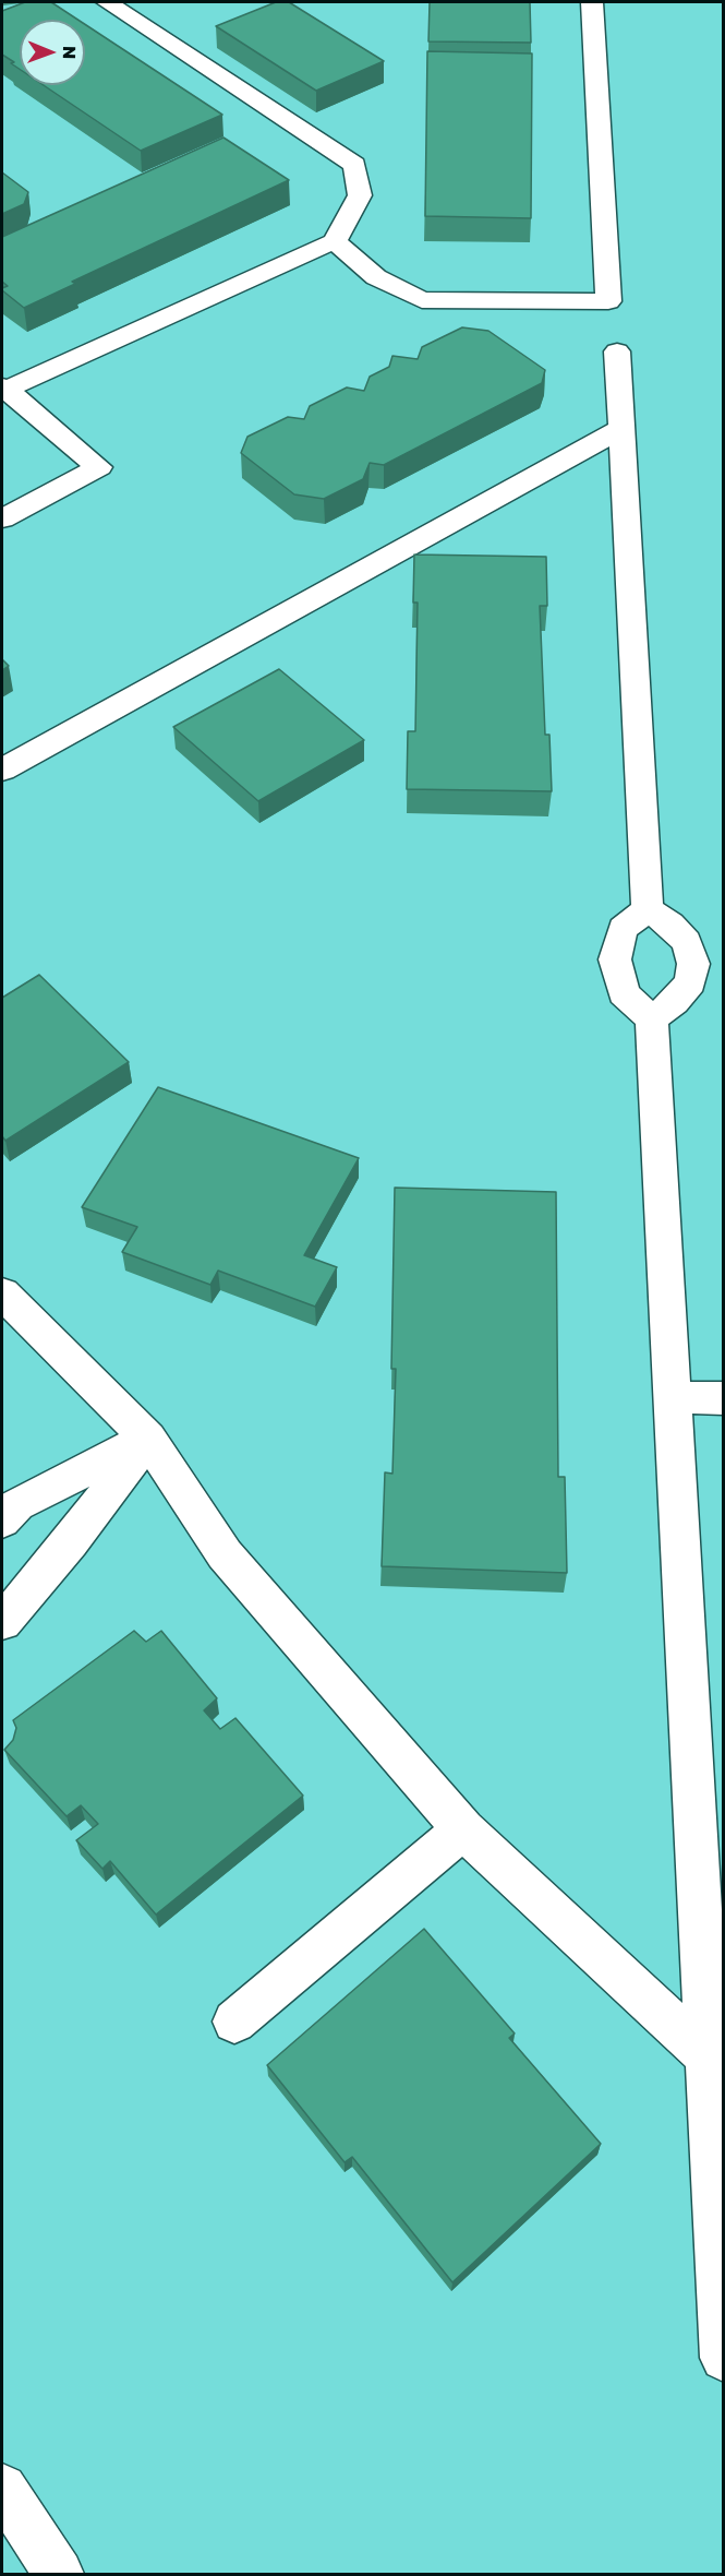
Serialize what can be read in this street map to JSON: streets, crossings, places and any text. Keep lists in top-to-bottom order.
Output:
{
  "north": "right"
}
